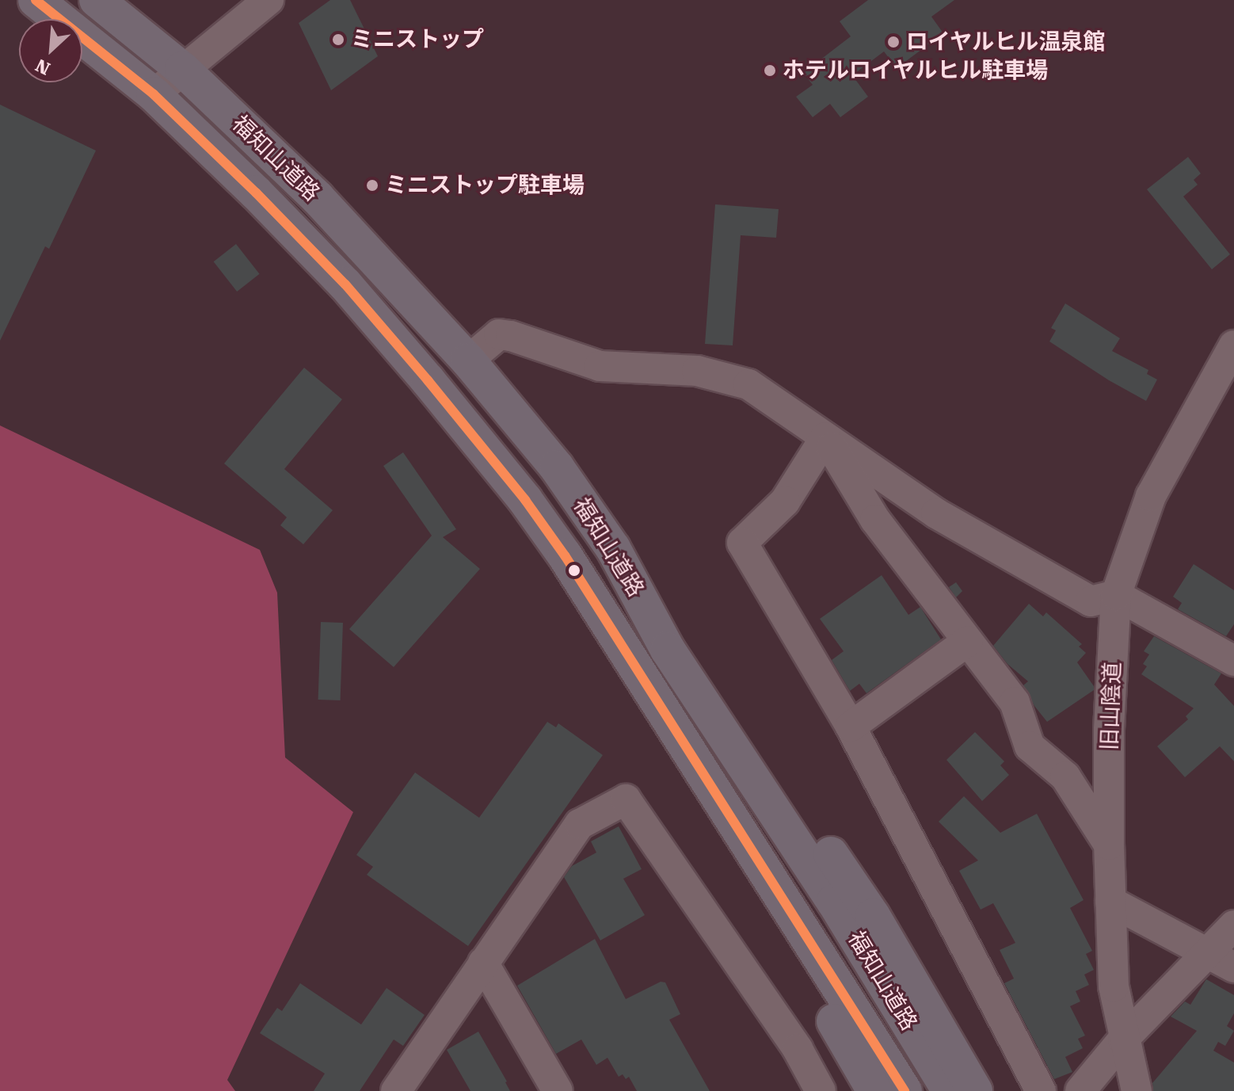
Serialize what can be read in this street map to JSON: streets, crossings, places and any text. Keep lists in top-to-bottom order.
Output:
{
  "streets": {
    "highway": ["福知山道路"],
    "street": ["旧山陰道"]
  },
  "places": [
    "ミニストップ",
    "ロイヤルヒル温泉館",
    "ホテルロイヤルヒル駐車場",
    "ミニストップ駐車場"
  ],
  "north": "bottom left"
}
